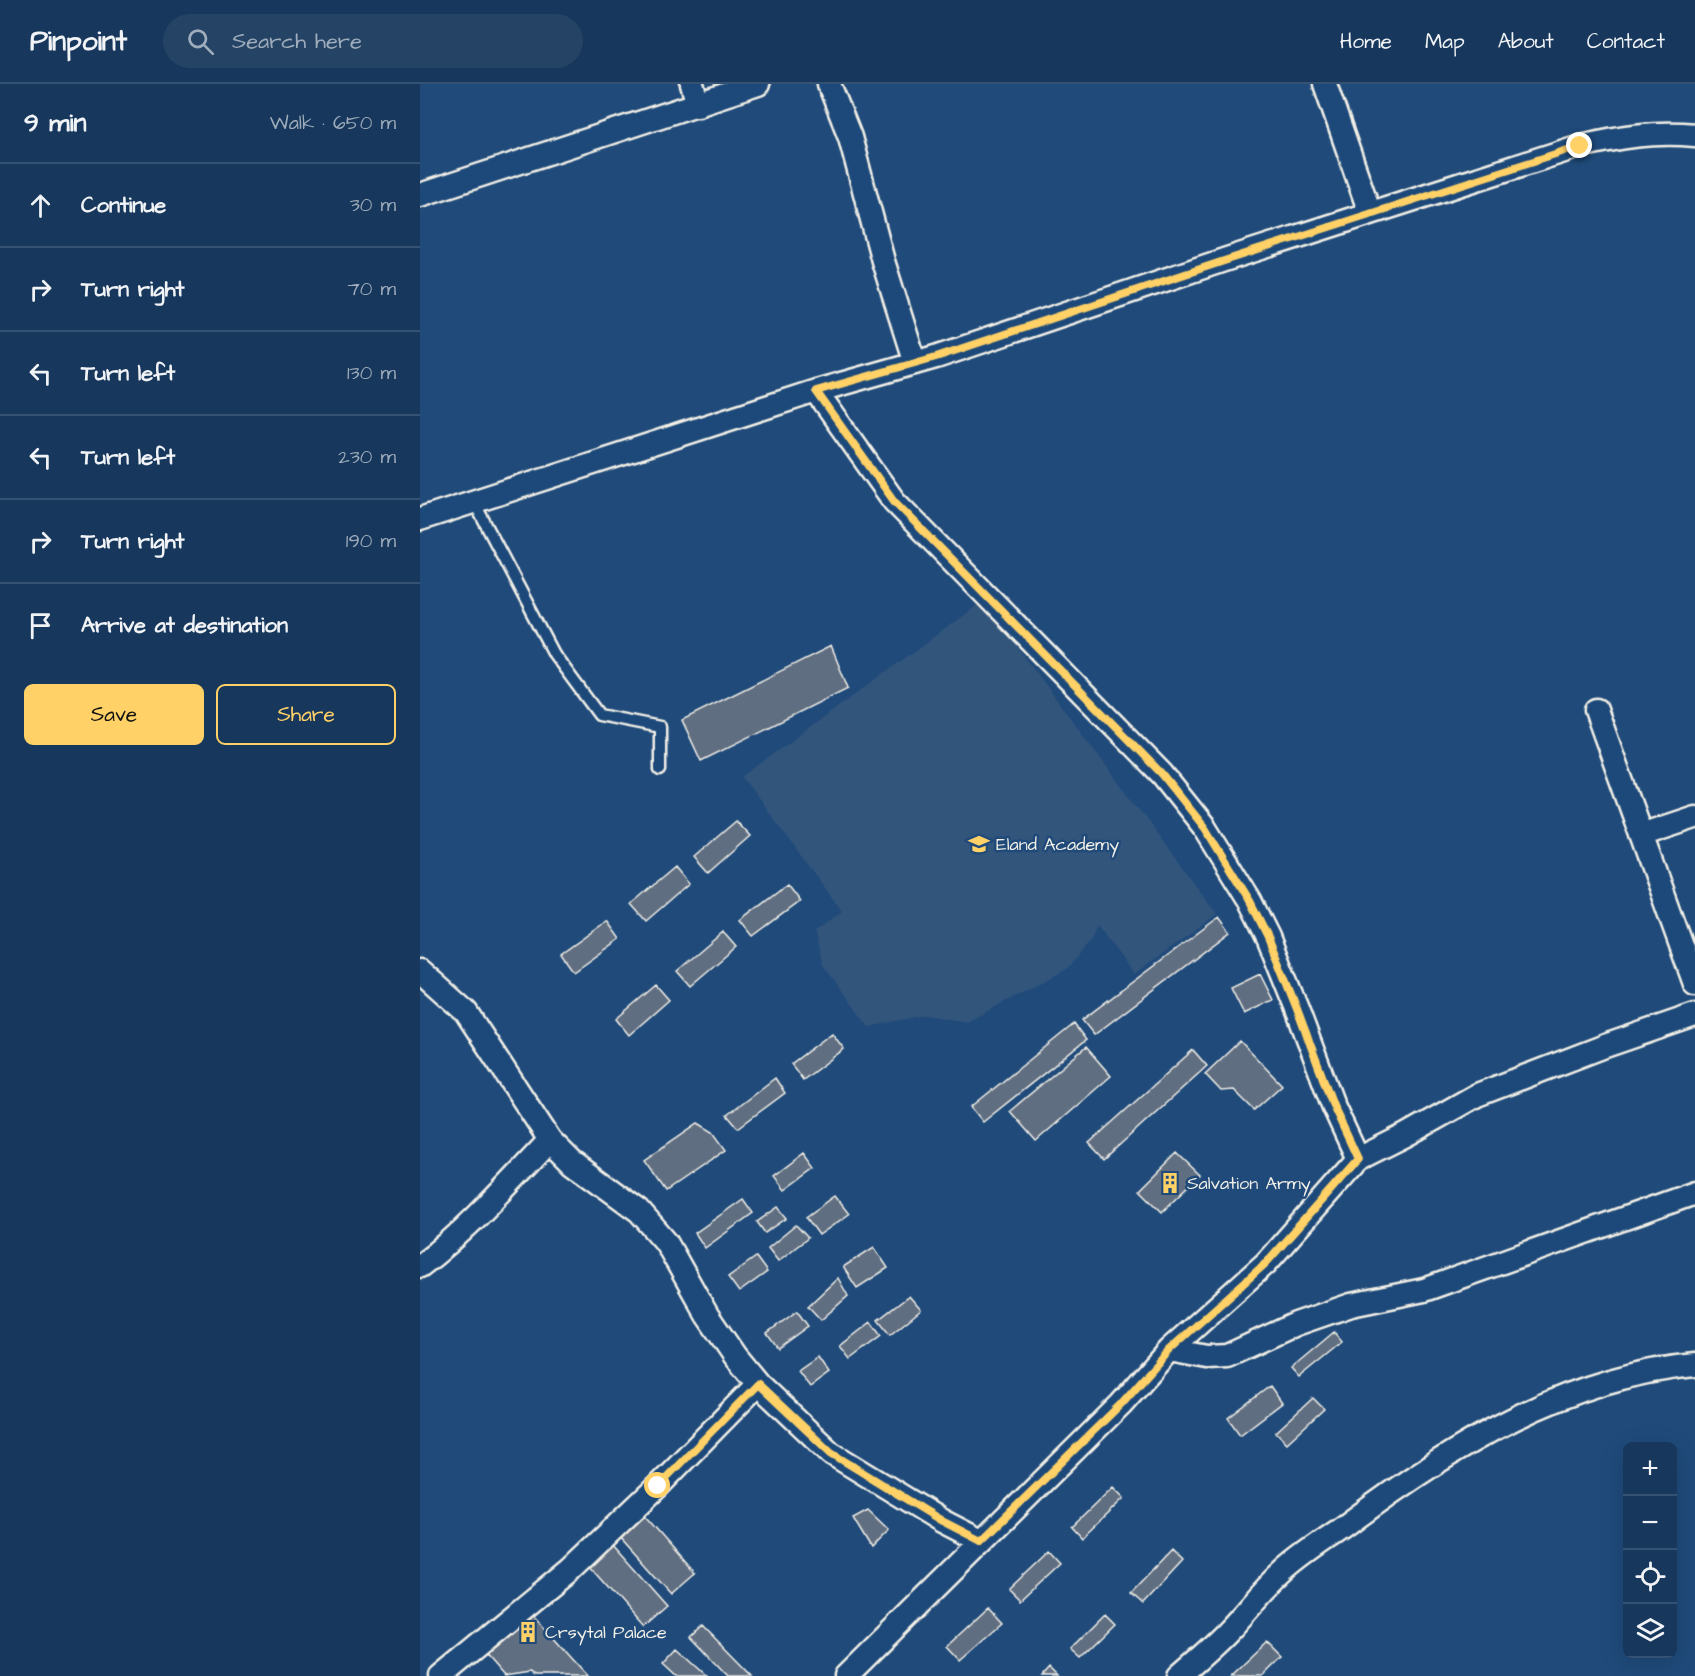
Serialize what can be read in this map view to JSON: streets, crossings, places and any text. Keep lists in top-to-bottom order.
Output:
{
  "places": {
    "school or university": ["Eland Academy"],
    "building": ["Salvation Army", "Crsytal Palace"]
  },
  "page": {
    "header": "Pinpoint",
    "search": "Search here",
    "nav": [
      "Home",
      "Map",
      "About",
      "Contact"
    ],
    "heading": ["9 min", "Walk · 650 m"],
    "list": [
      ["Continue", "30 m"],
      ["Turn right", "70 m"],
      ["Turn left", "130 m"],
      ["Turn left", "230 m"],
      ["Turn right", "190 m"],
      "Arrive at destination"
    ],
    "buttons": ["Save", "Share"],
    "map_buttons": ["+", "−"]
  }
}
